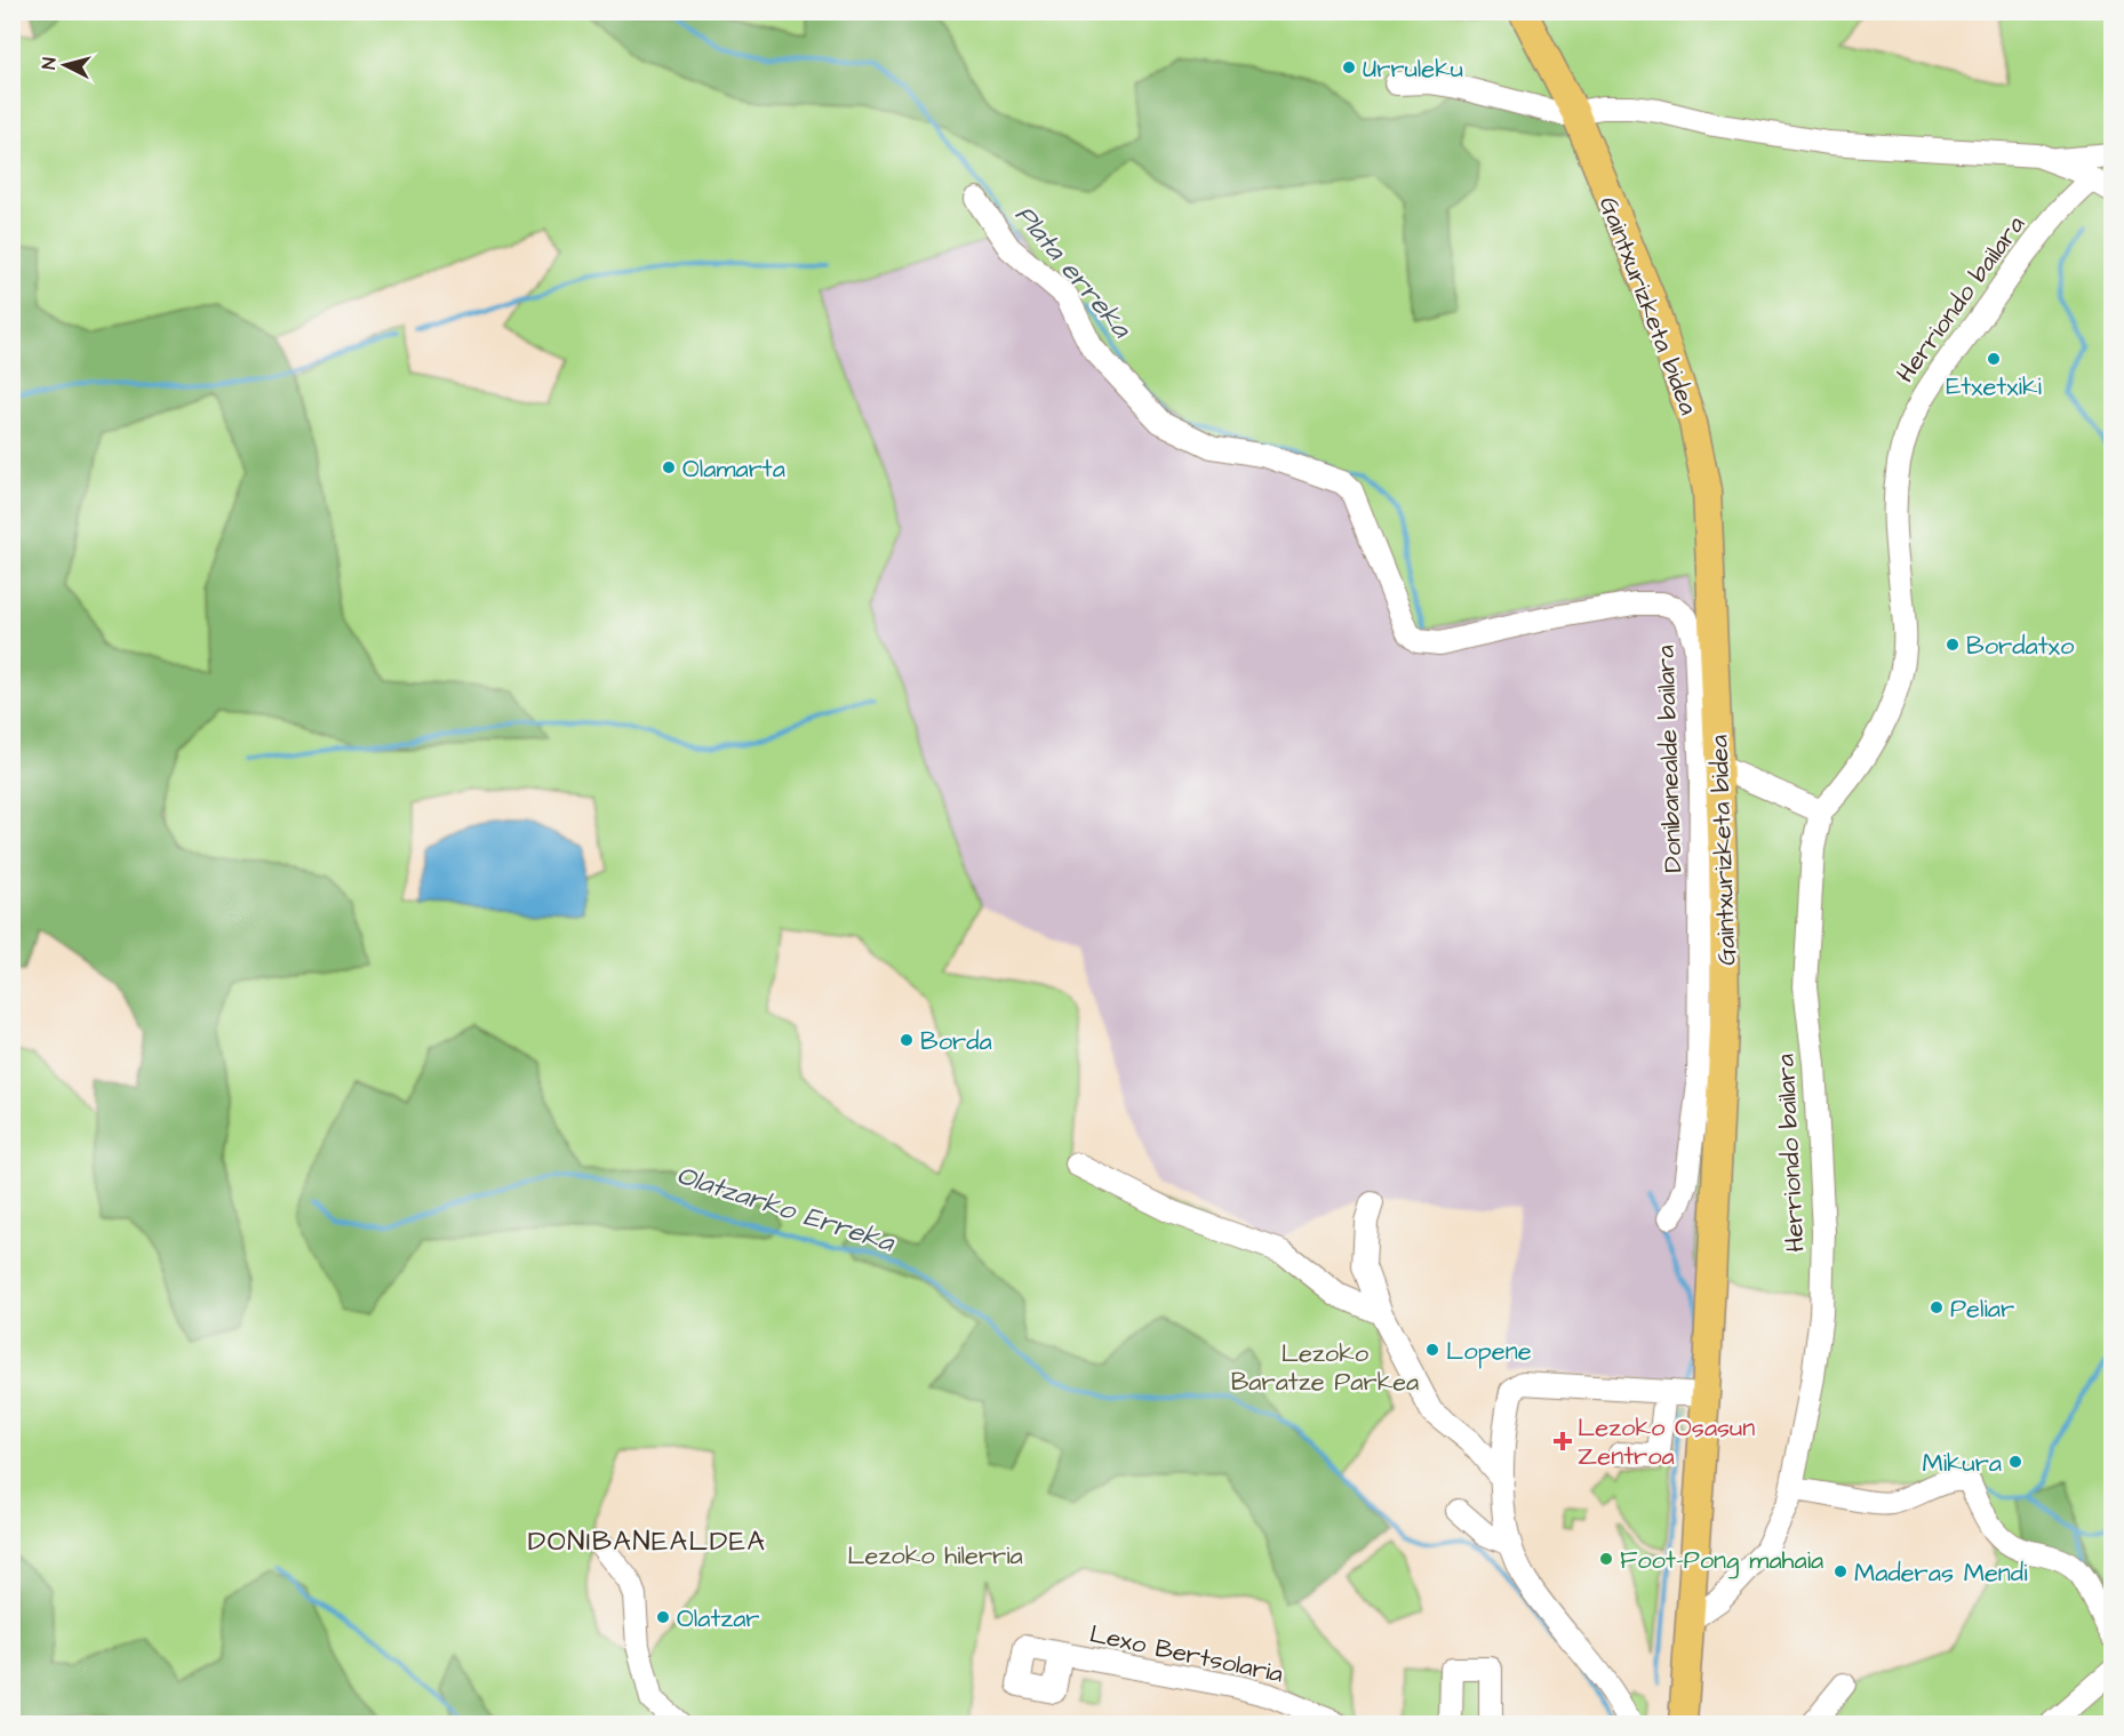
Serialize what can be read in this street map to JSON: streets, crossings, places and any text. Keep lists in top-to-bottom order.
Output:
{
  "streets": {
    "main road": ["Gaintxurizketa bidea"],
    "street": ["Herriondo bailara", "Donibanealde bailara", "Lexo Bertsolaria"]
  },
  "crossings": [
    ["Herriondo bailara", "Gaintxurizketa bidea"]
  ],
  "districts": ["DONIBANEALDEA"],
  "water": ["Plata erreka", "Olatzarko Erreka"],
  "parks": ["Lezoko Baratze Parkea", "Lezoko hilerria"],
  "places": {
    "other": [
      "Urruleku",
      "Etxetxiki",
      "Olamarta",
      "Bordatxo",
      "Borda",
      "Peliar",
      "Lopene",
      "Mikura",
      "Foot-Pong mahaia",
      "Maderas Mendi",
      "Olatzar"
    ],
    "health": ["Lezoko Osasun Zentroa"]
  },
  "north": "left"
}
